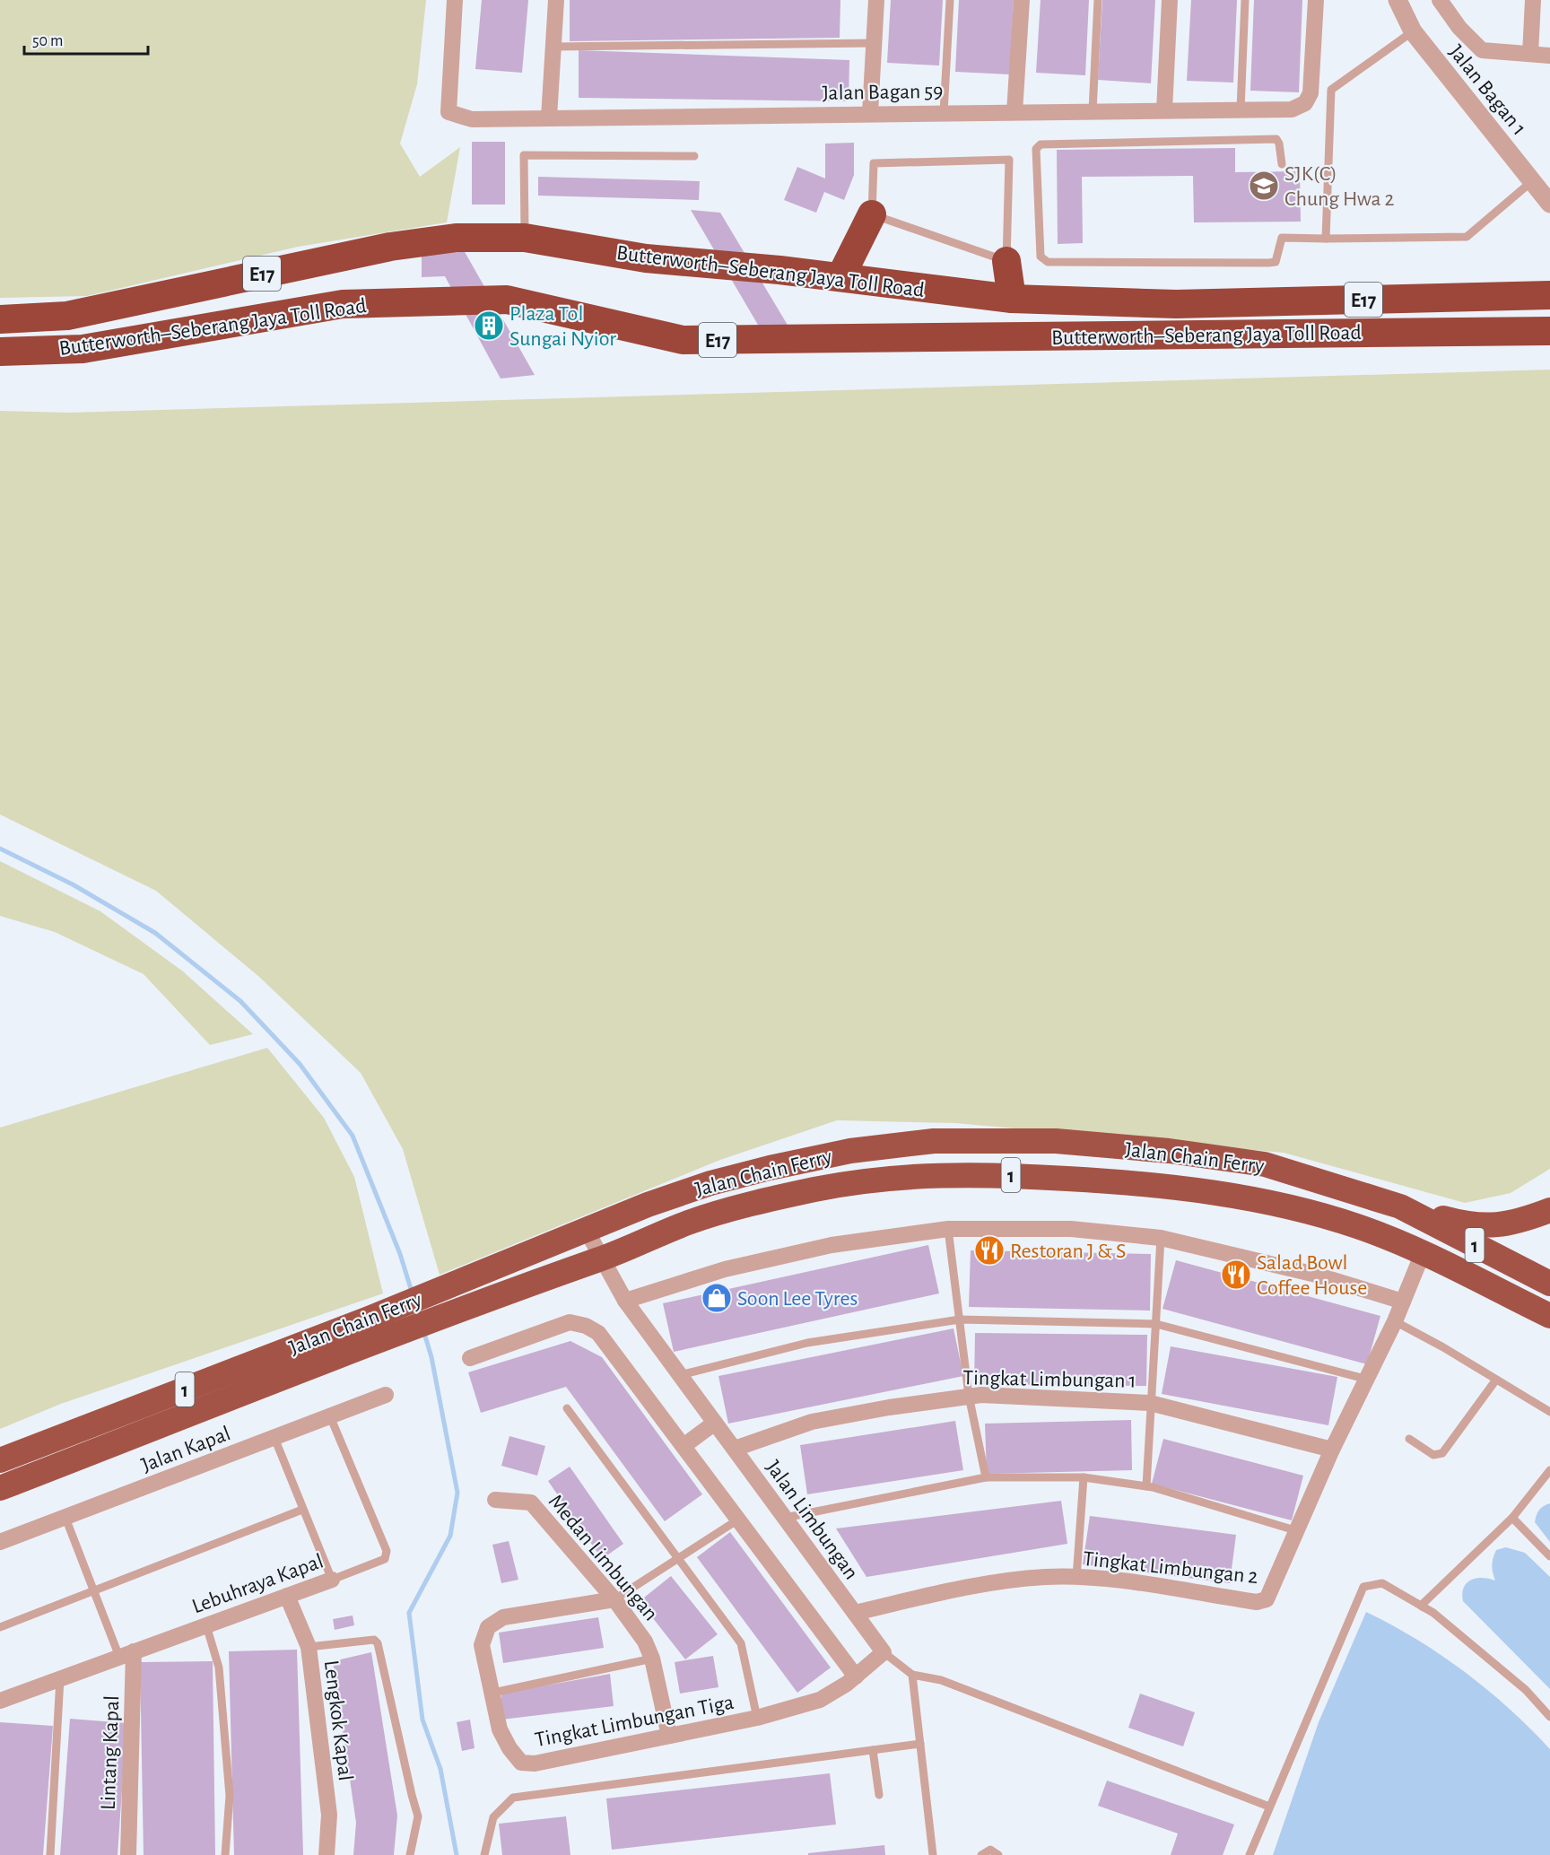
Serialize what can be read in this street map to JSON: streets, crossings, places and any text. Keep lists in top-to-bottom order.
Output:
{
  "streets": {
    "highway": [
      "Butterworth–Seberang Jaya Toll Road",
      "E17",
      "Jalan Chain Ferry",
      "1"
    ],
    "street": [
      "Jalan Bagan 1",
      "Jalan Bagan 59",
      "Tingkat Limbungan 1",
      "Jalan Kapal",
      "Jalan Limbungan",
      "Medan Limbungan",
      "Tingkat Limbungan 2",
      "Lebuhraya Kapal",
      "Lengkok Kapal",
      "Tingkat Limbungan Tiga",
      "Lintang Kapal"
    ]
  },
  "crossings": [
    ["Jalan Chain Ferry", "Jalan Limbungan"],
    ["Jalan Chain Ferry", "Tingkat Limbungan 2"],
    ["Tingkat Limbungan 1", "Jalan Limbungan"],
    ["Tingkat Limbungan 1", "Tingkat Limbungan 2"],
    ["Jalan Kapal", "Lebuhraya Kapal"],
    ["Jalan Limbungan", "Tingkat Limbungan 2"],
    ["Jalan Limbungan", "Tingkat Limbungan Tiga"],
    ["Medan Limbungan", "Tingkat Limbungan Tiga"],
    ["Lebuhraya Kapal", "Lengkok Kapal"],
    ["Lebuhraya Kapal", "Lintang Kapal"]
  ],
  "places": {
    "school or university": ["SJK(C) Chung Hwa 2"],
    "building": ["Plaza Tol Sungai Nyior"],
    "restaurant": ["Restoran J & S", "Salad Bowl Coffee House"],
    "shop": ["Soon Lee Tyres"]
  },
  "scale_bar": "50 m"
}
